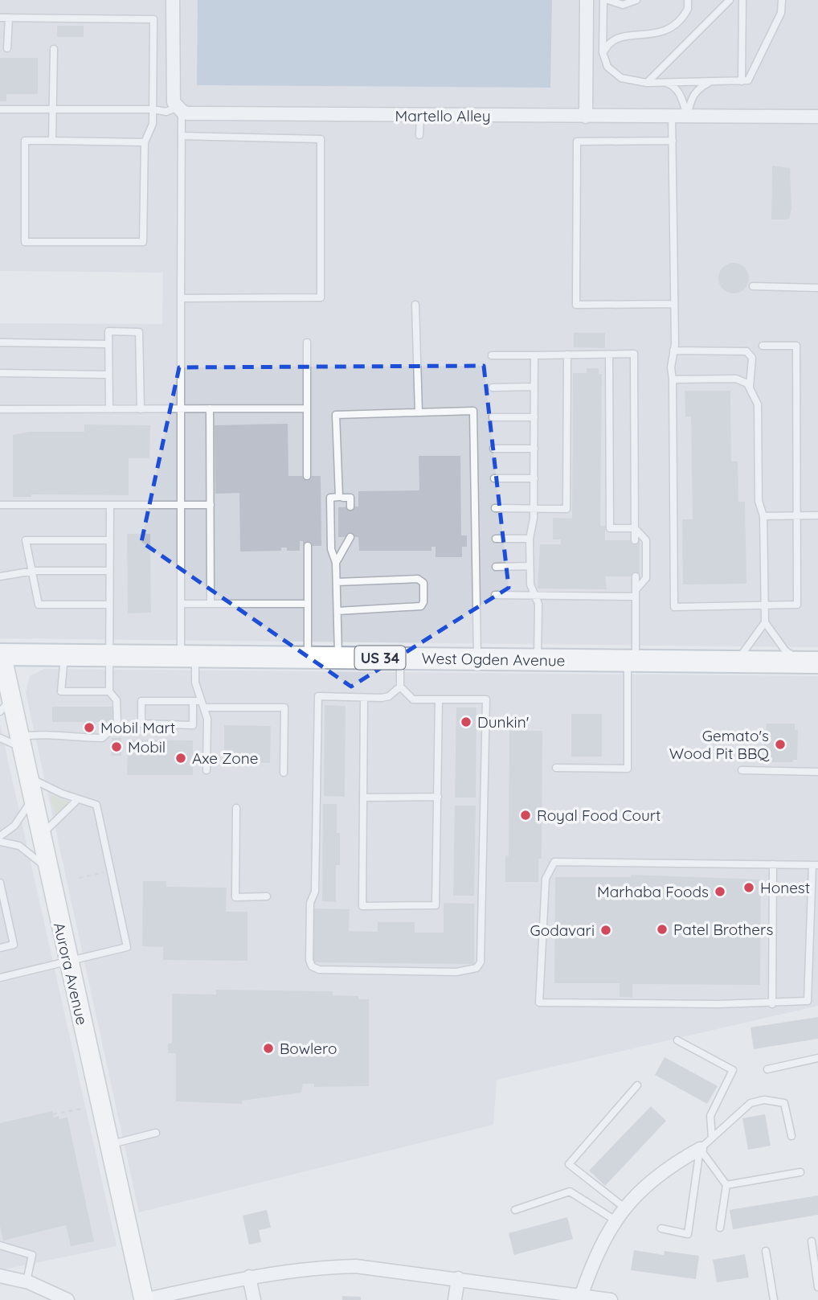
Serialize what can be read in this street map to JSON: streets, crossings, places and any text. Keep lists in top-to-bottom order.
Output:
{
  "streets": {
    "main road": ["US 34", "West Ogden Avenue", "Aurora Avenue"],
    "street": ["Martello Alley"]
  },
  "crossings": [
    ["West Ogden Avenue", "Aurora Avenue"]
  ],
  "places": [
    "Dunkin'",
    "Mobil Mart",
    "Gemato's Wood Pit BBQ",
    "Mobil",
    "Axe Zone",
    "Royal Food Court",
    "Honest",
    "Marhaba Foods",
    "Patel Brothers",
    "Godavari",
    "Bowlero"
  ]
}
